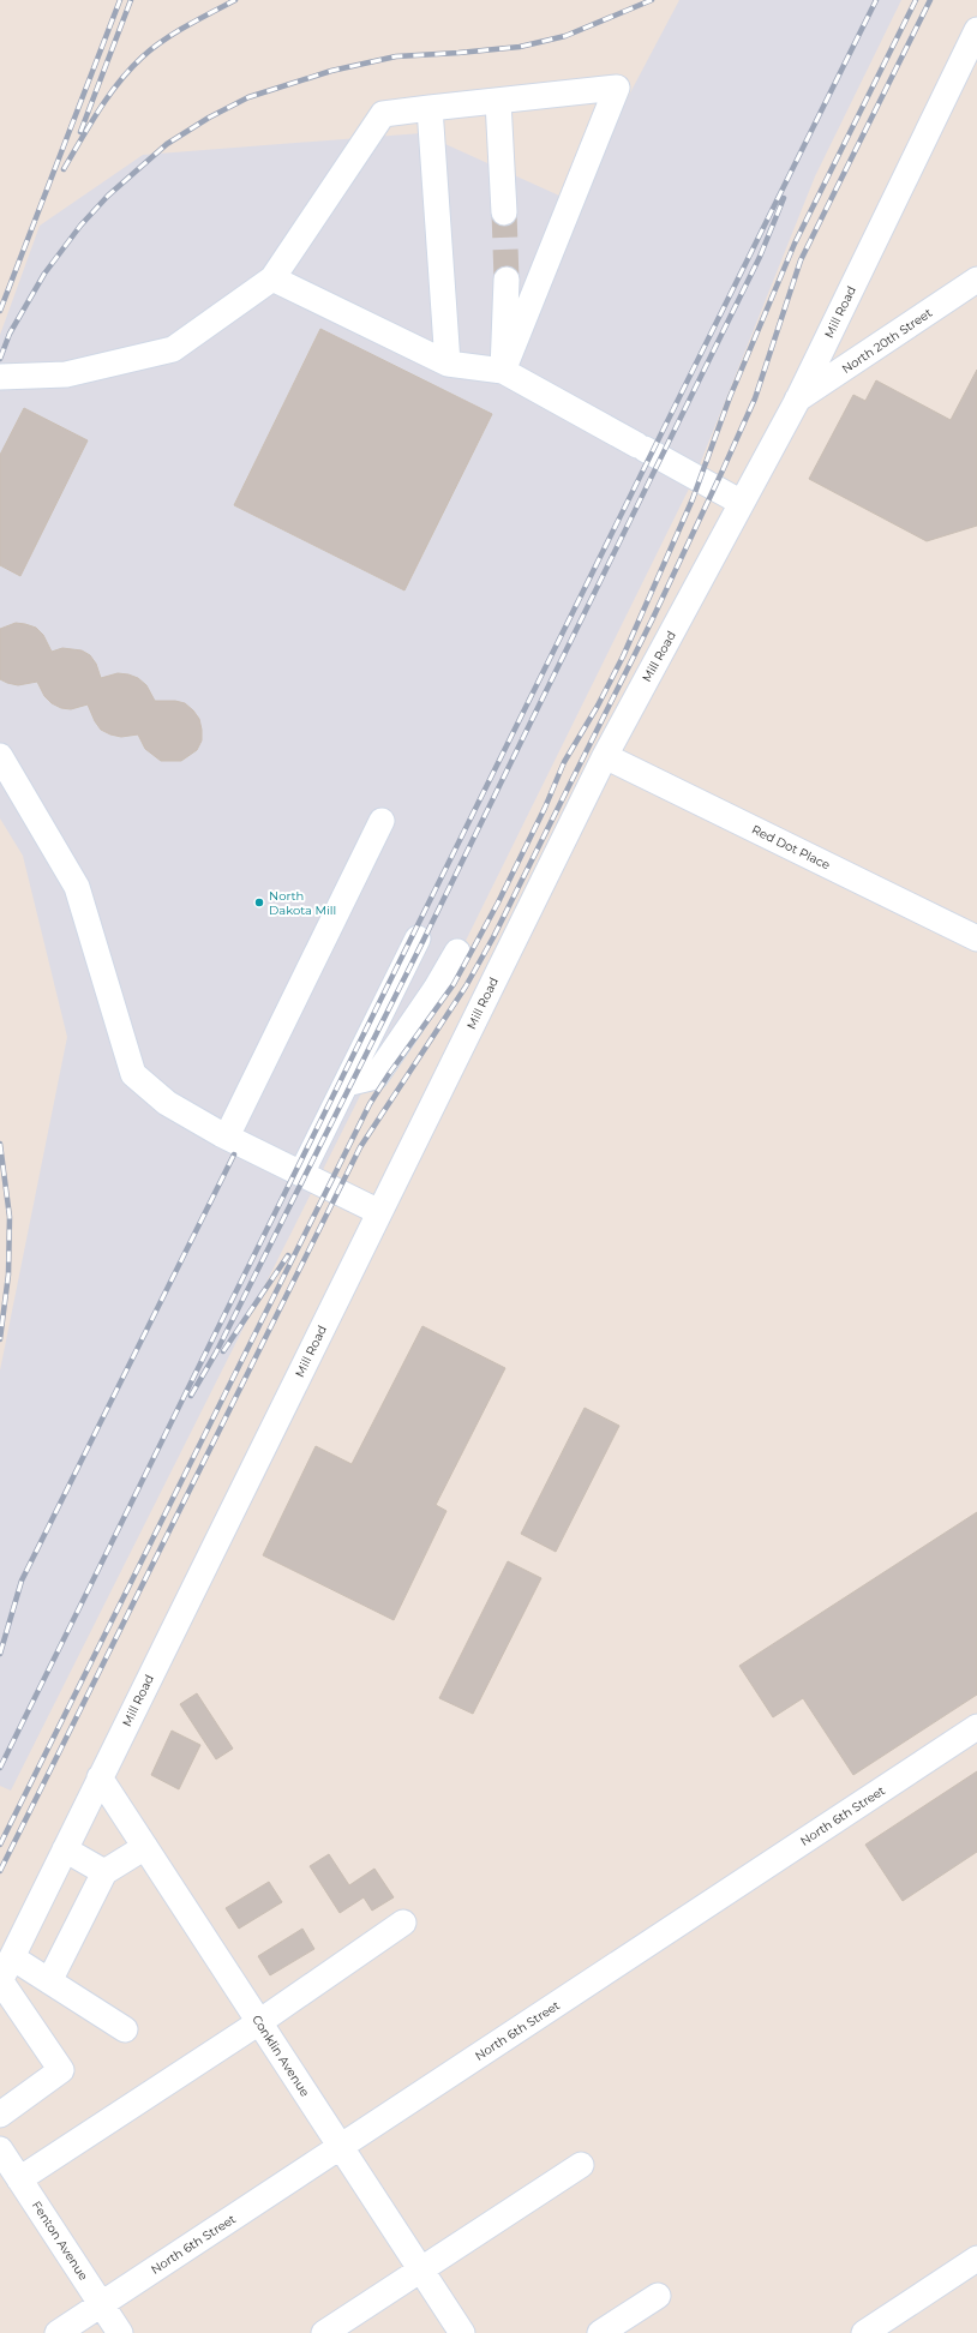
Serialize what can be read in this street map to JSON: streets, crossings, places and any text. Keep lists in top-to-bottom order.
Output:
{
  "streets": {
    "street": [
      "Mill Road",
      "North 20th Street",
      "Red Dot Place",
      "North 6th Street",
      "Conklin Avenue",
      "Fenton Avenue"
    ]
  },
  "crossings": [
    ["Mill Road", "North 20th Street"],
    ["Mill Road", "Red Dot Place"],
    ["Mill Road", "Conklin Avenue"],
    ["North 6th Street", "Conklin Avenue"],
    ["North 6th Street", "Fenton Avenue"]
  ],
  "places": ["North Dakota Mill"]
}
